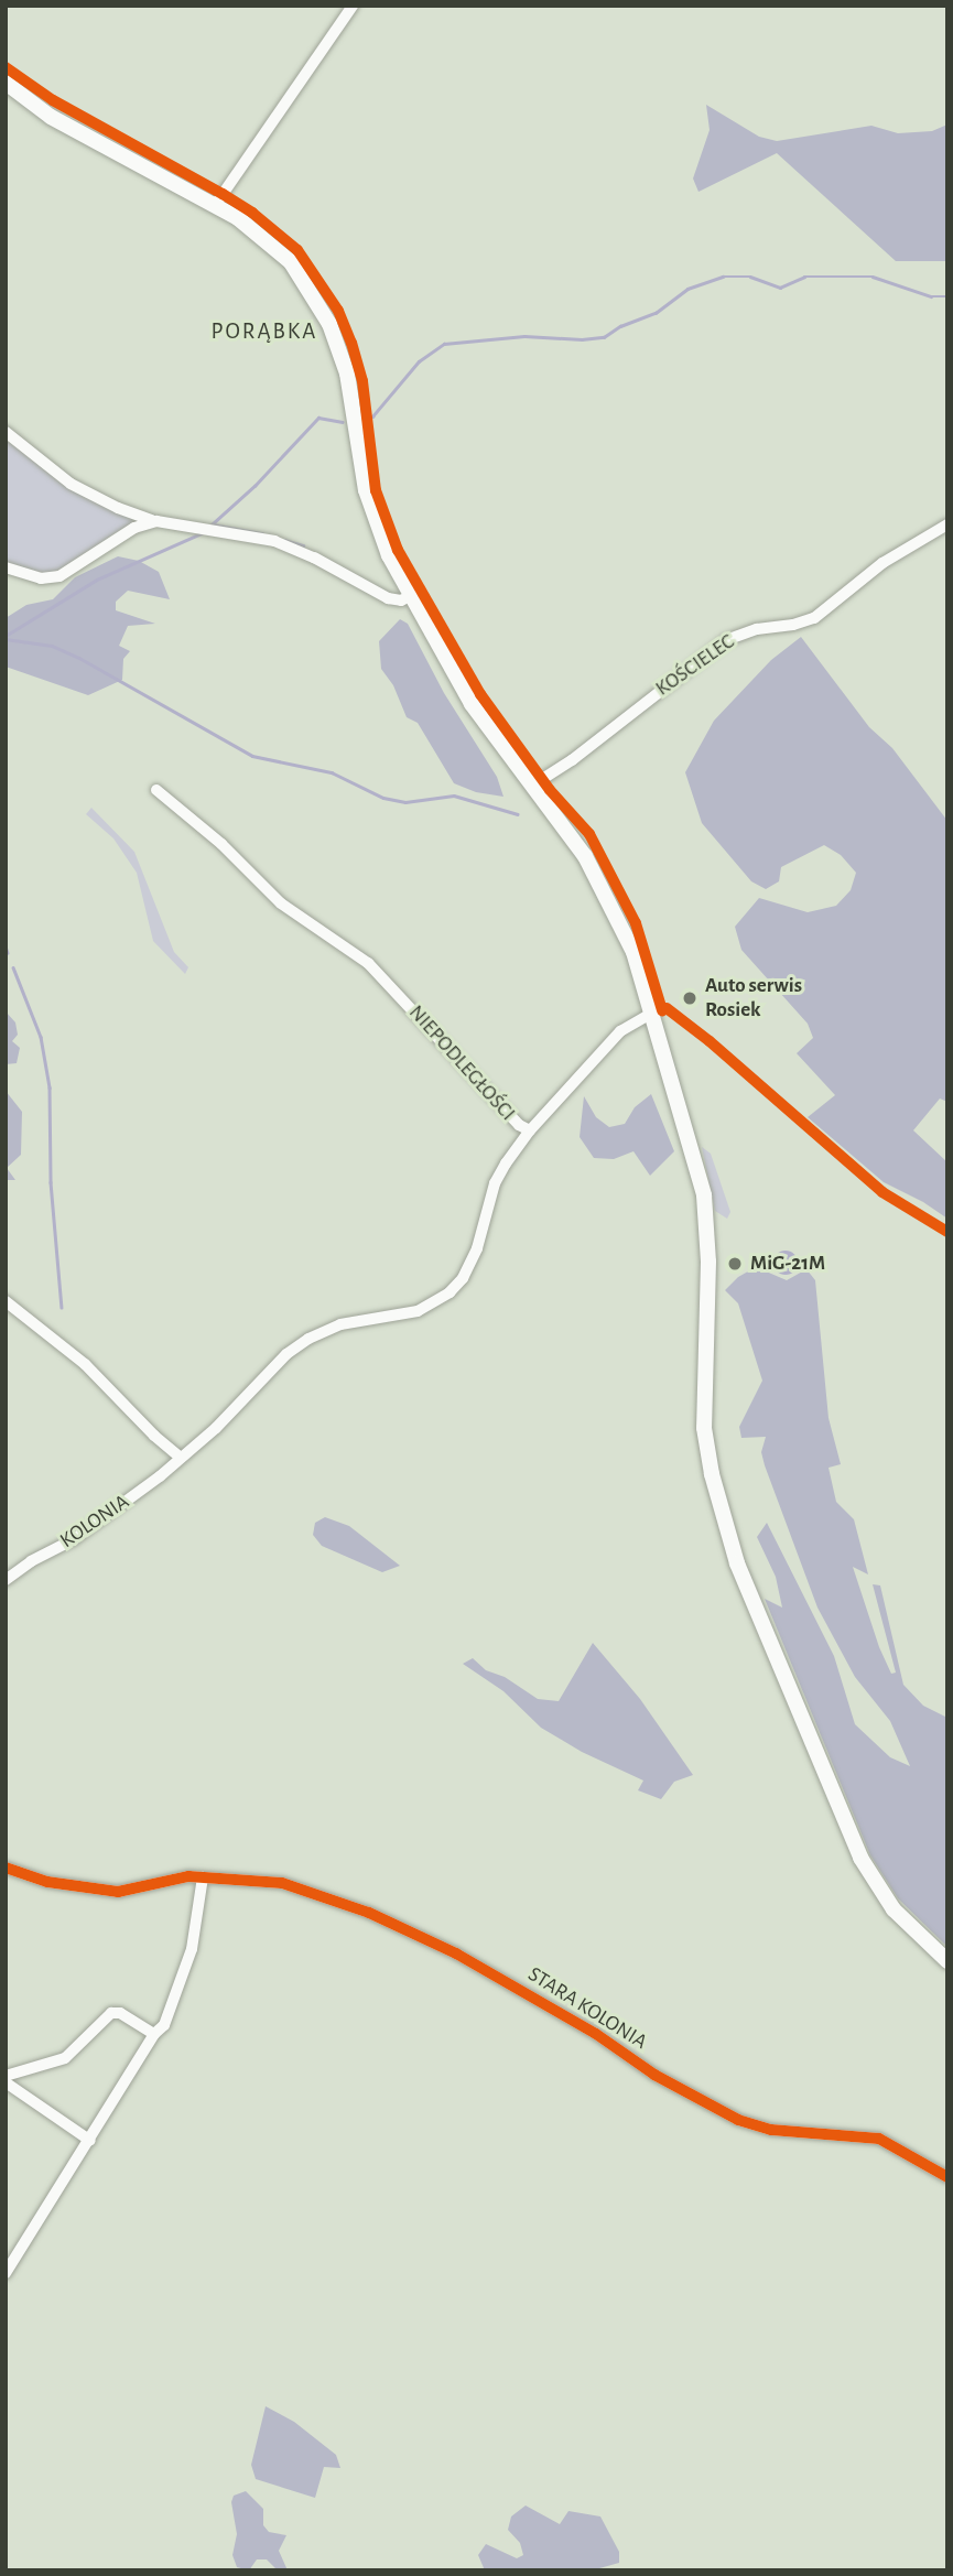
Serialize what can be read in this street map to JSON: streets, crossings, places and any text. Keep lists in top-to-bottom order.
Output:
{
  "streets": {
    "street": [
      "KOŚCIELEC",
      "NIEPODLEGŁOŚCI",
      "KOLONIA",
      "STARA KOLONIA"
    ]
  },
  "crossings": [
    ["NIEPODLEGŁOŚCI", "KOLONIA"]
  ],
  "districts": ["PORĄBKA"],
  "places": ["Auto serwis Rosiek", "MiG-21M"]
}
